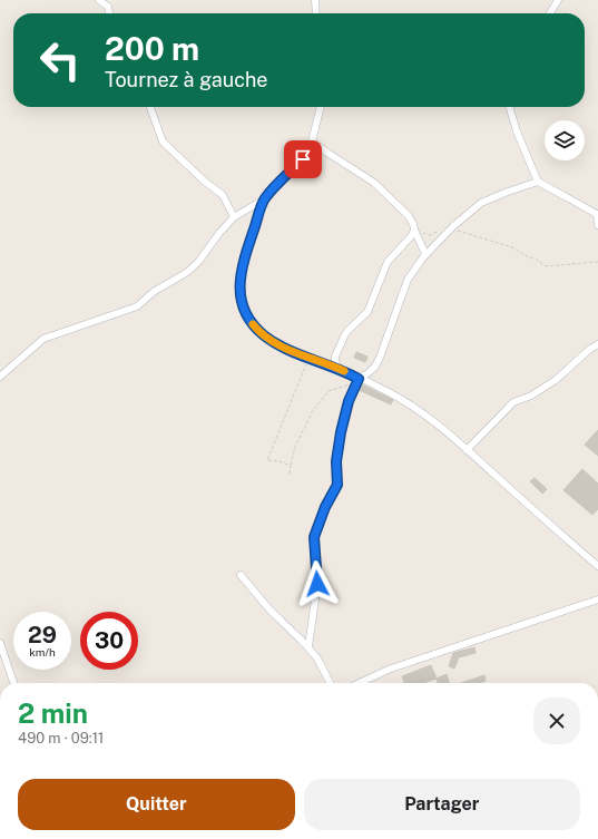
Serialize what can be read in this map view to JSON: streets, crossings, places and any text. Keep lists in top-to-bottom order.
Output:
{
  "page": {
    "turn": ["200 m", "Tournez à gauche"],
    "speed": "29 km/h",
    "limit": "30",
    "heading": ["2 min", "490 m · 09:11"],
    "buttons": ["Quitter", "Partager"]
  }
}
